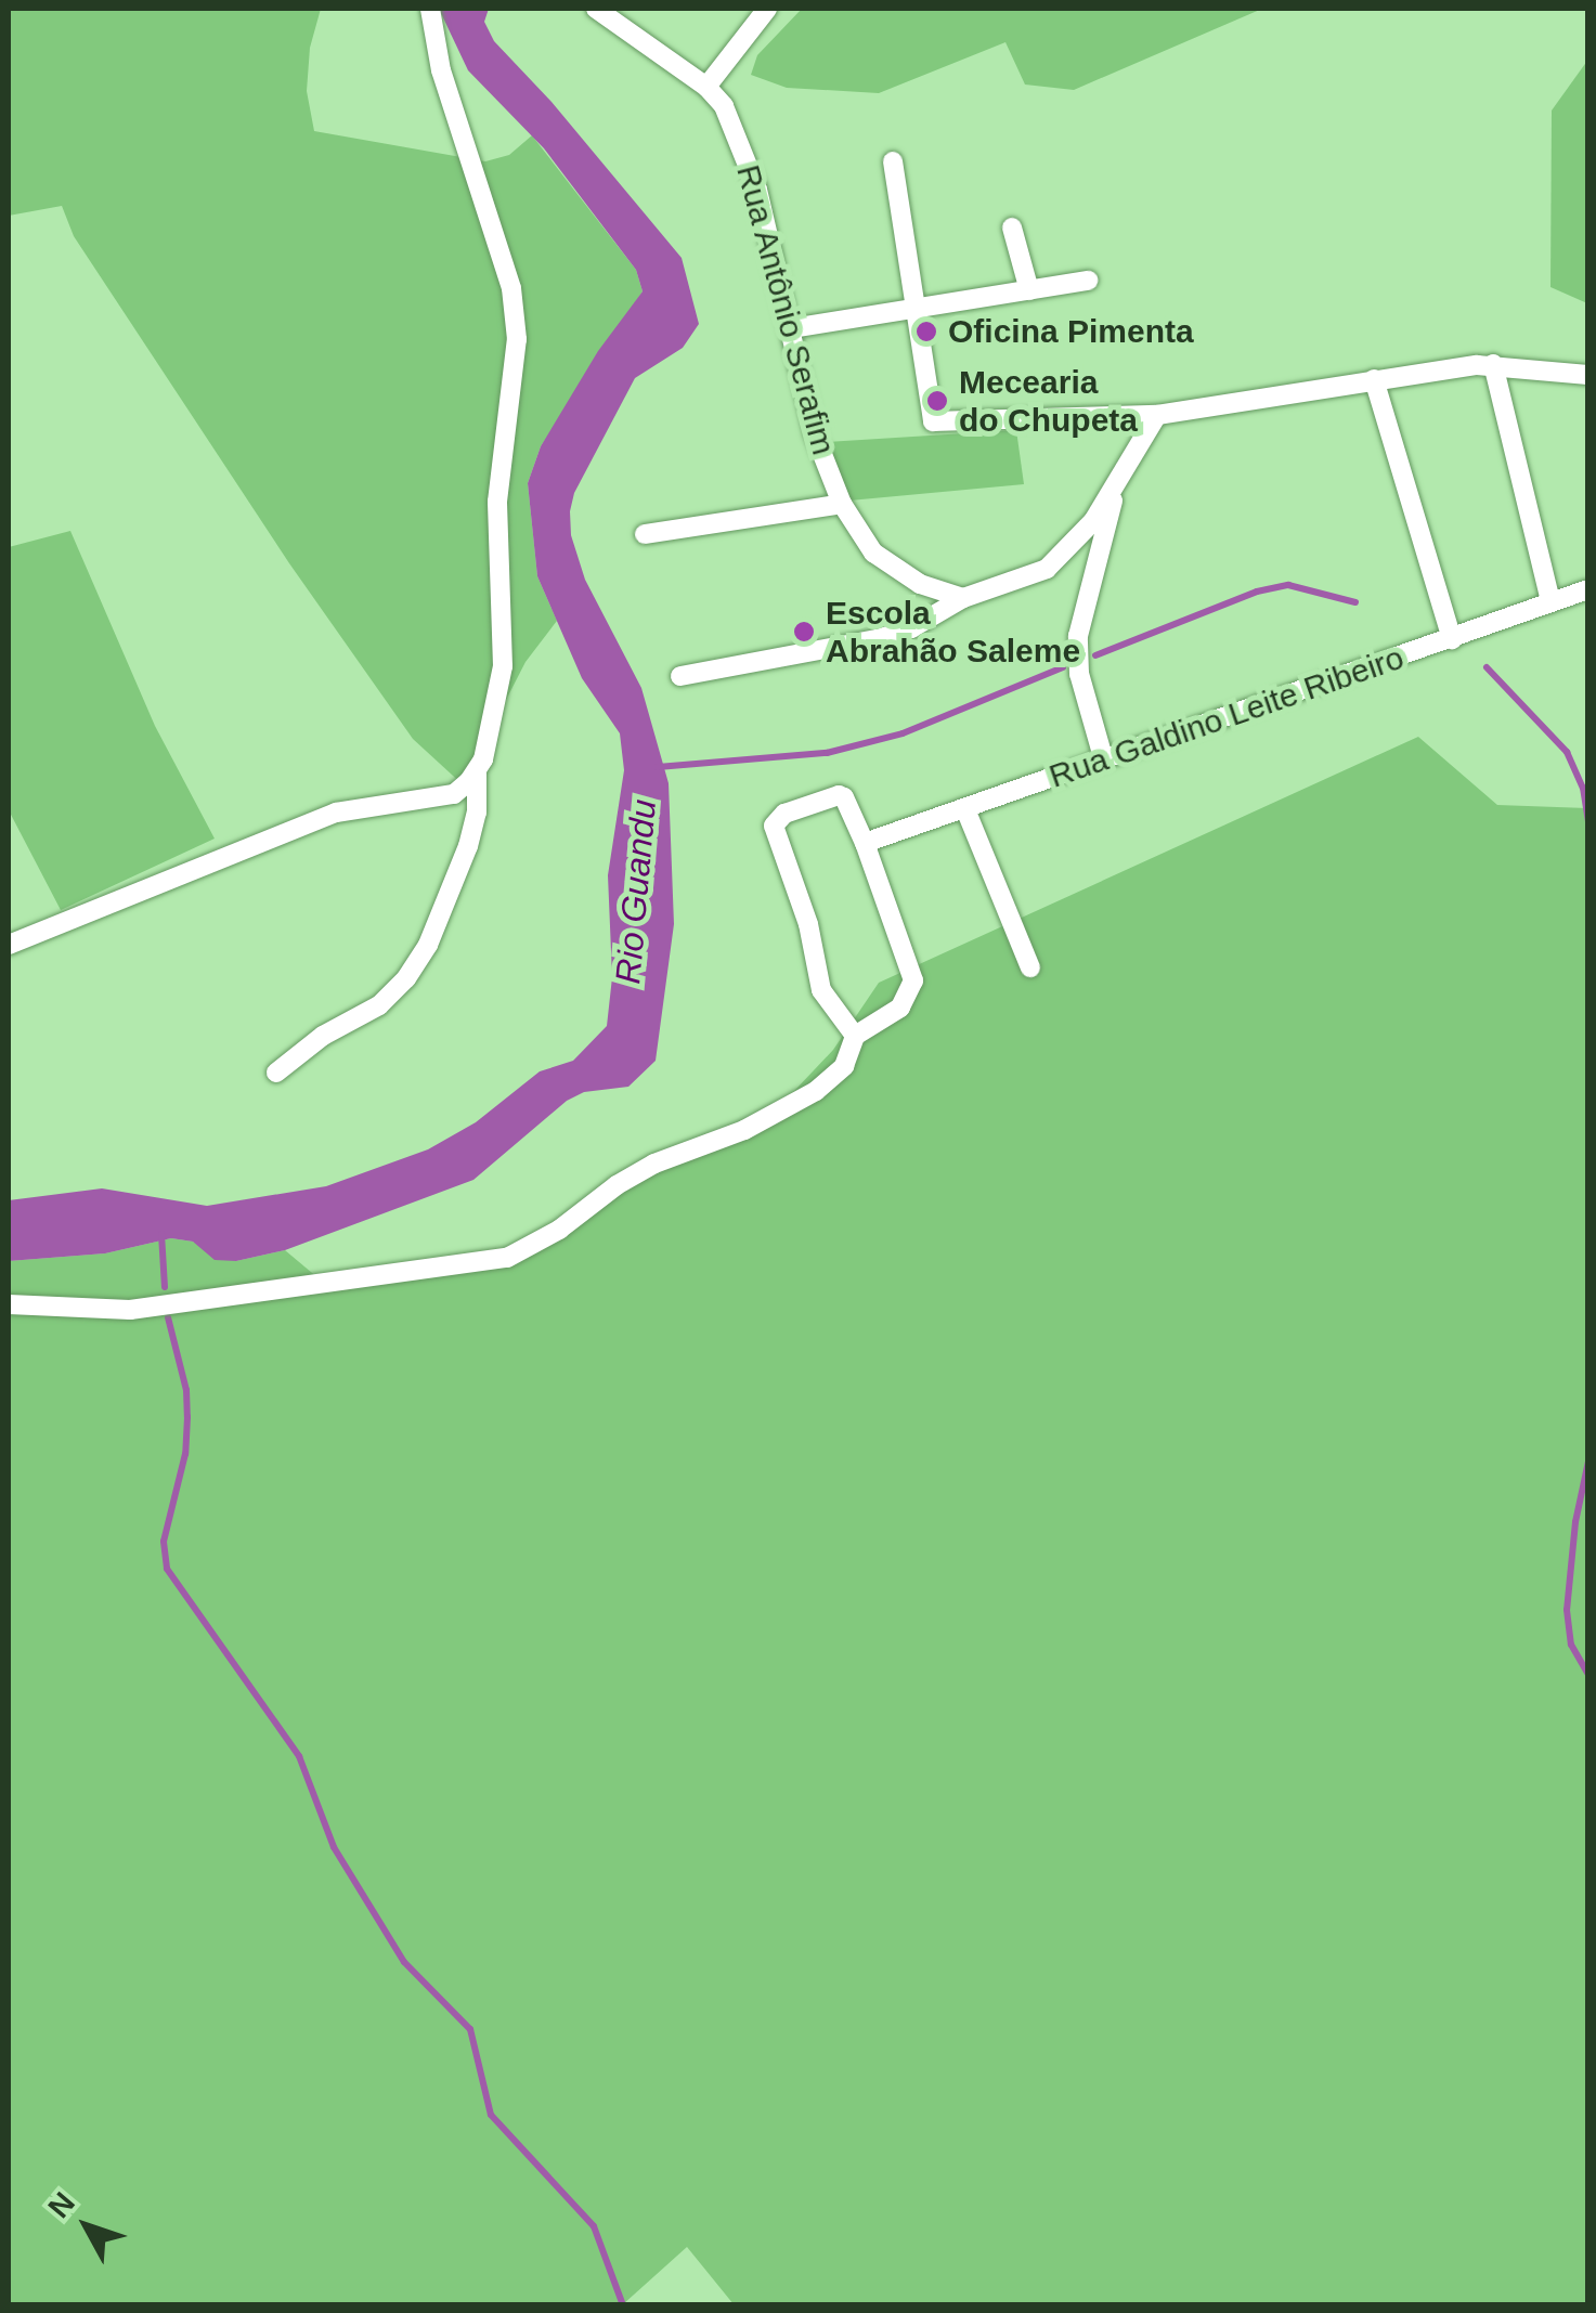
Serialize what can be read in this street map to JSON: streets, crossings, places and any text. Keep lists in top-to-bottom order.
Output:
{
  "streets": {
    "street": ["Rua Antônio Serafim", "Rua Galdino Leite Ribeiro"]
  },
  "water": ["Rio Guandu"],
  "places": ["Oficina Pimenta", "Mecearia do Chupeta", "Escola Abrahão Saleme"],
  "north": "top left"
}
